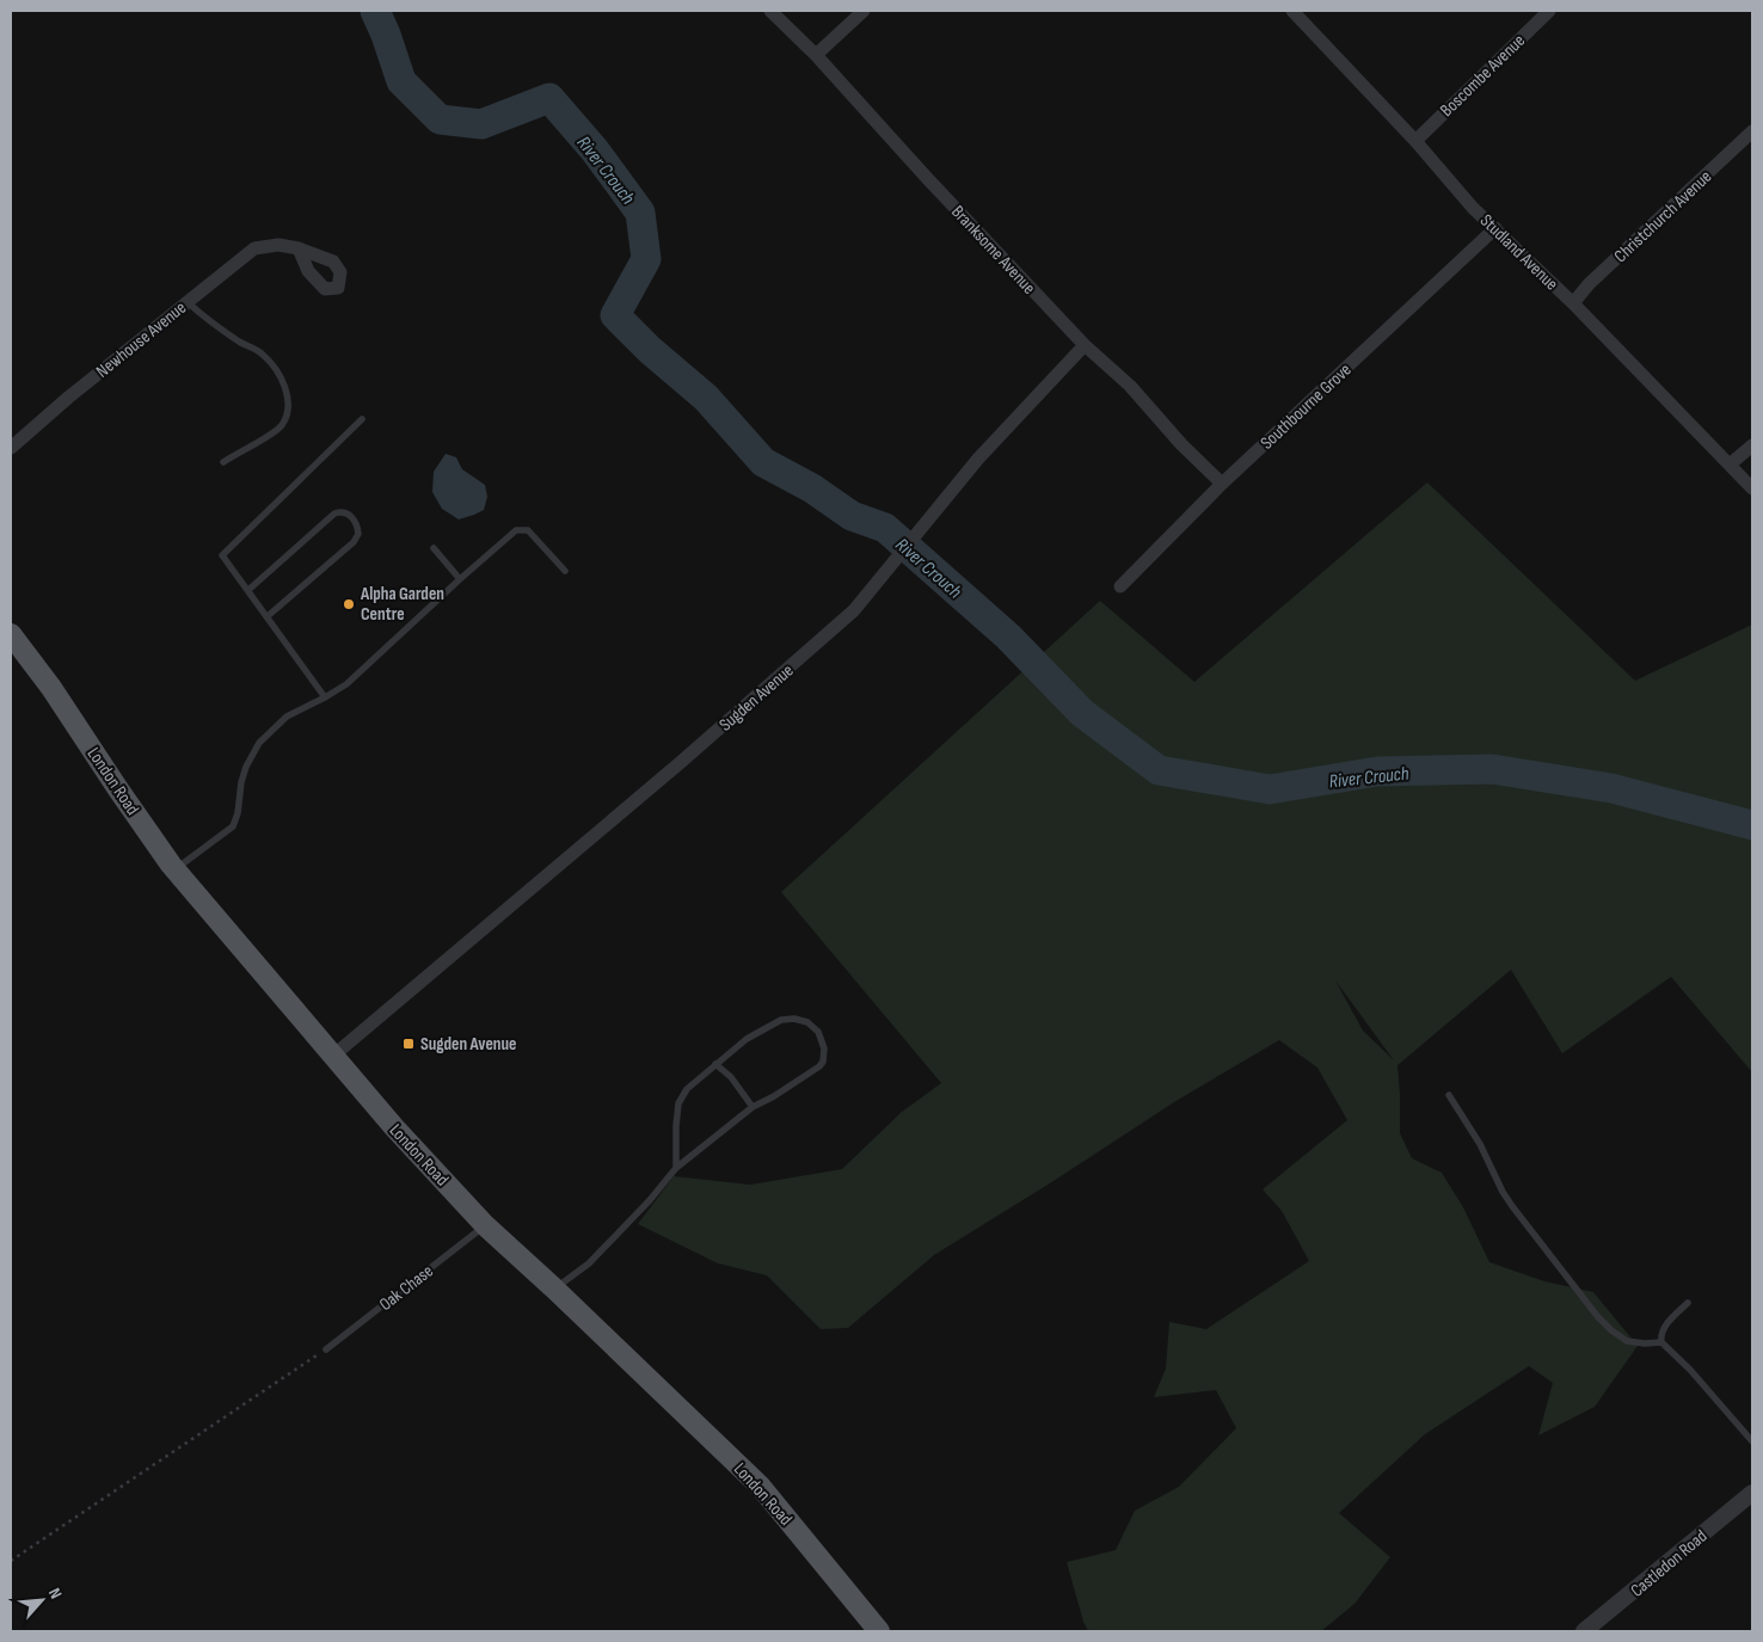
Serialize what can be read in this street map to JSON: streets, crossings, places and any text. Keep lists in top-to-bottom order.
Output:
{
  "streets": {
    "main road": ["London Road"],
    "street": [
      "Boscombe Avenue",
      "Christchurch Avenue",
      "Branksome Avenue",
      "Studland Avenue",
      "Newhouse Avenue",
      "Southbourne Grove",
      "Sugden Avenue",
      "Castledon Road"
    ],
    "lane": ["Oak Chase"]
  },
  "crossings": [
    ["Boscombe Avenue", "Studland Avenue"],
    ["Christchurch Avenue", "Studland Avenue"],
    ["Branksome Avenue", "Southbourne Grove"],
    ["Branksome Avenue", "Sugden Avenue"],
    ["Studland Avenue", "Southbourne Grove"],
    ["Sugden Avenue", "London Road"],
    ["London Road", "Oak Chase"]
  ],
  "water": ["River Crouch"],
  "places": {
    "other": ["Alpha Garden Centre"],
    "transit": ["Sugden Avenue"]
  },
  "north": "top right"
}
